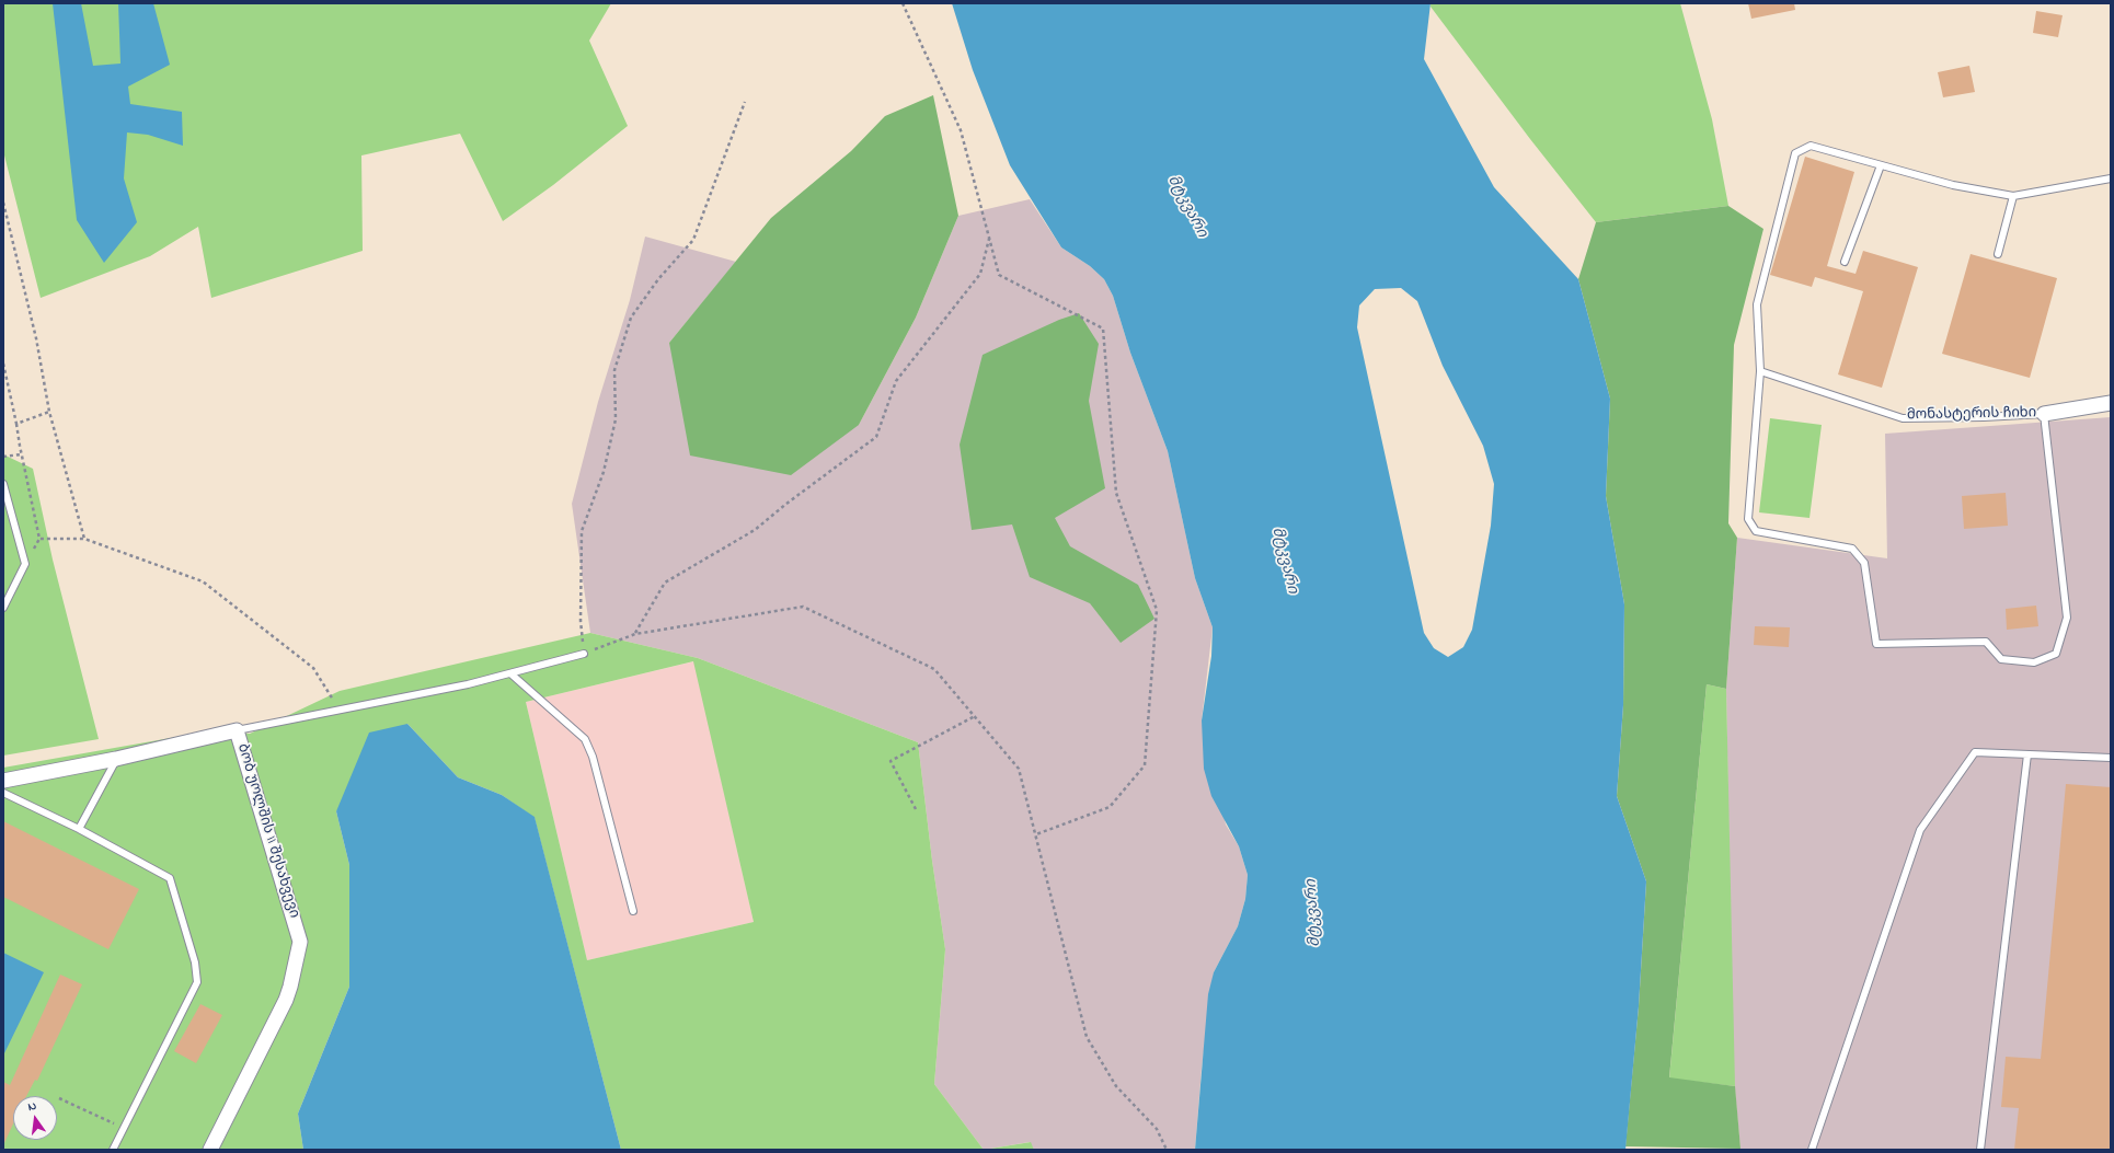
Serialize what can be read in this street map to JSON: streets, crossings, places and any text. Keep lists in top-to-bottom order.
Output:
{
  "streets": {
    "street": ["მონასტერის ჩიხი", "ბობ უოლშის II შესახვევი"]
  },
  "water": ["მტკვარი"],
  "north": "top"
}
